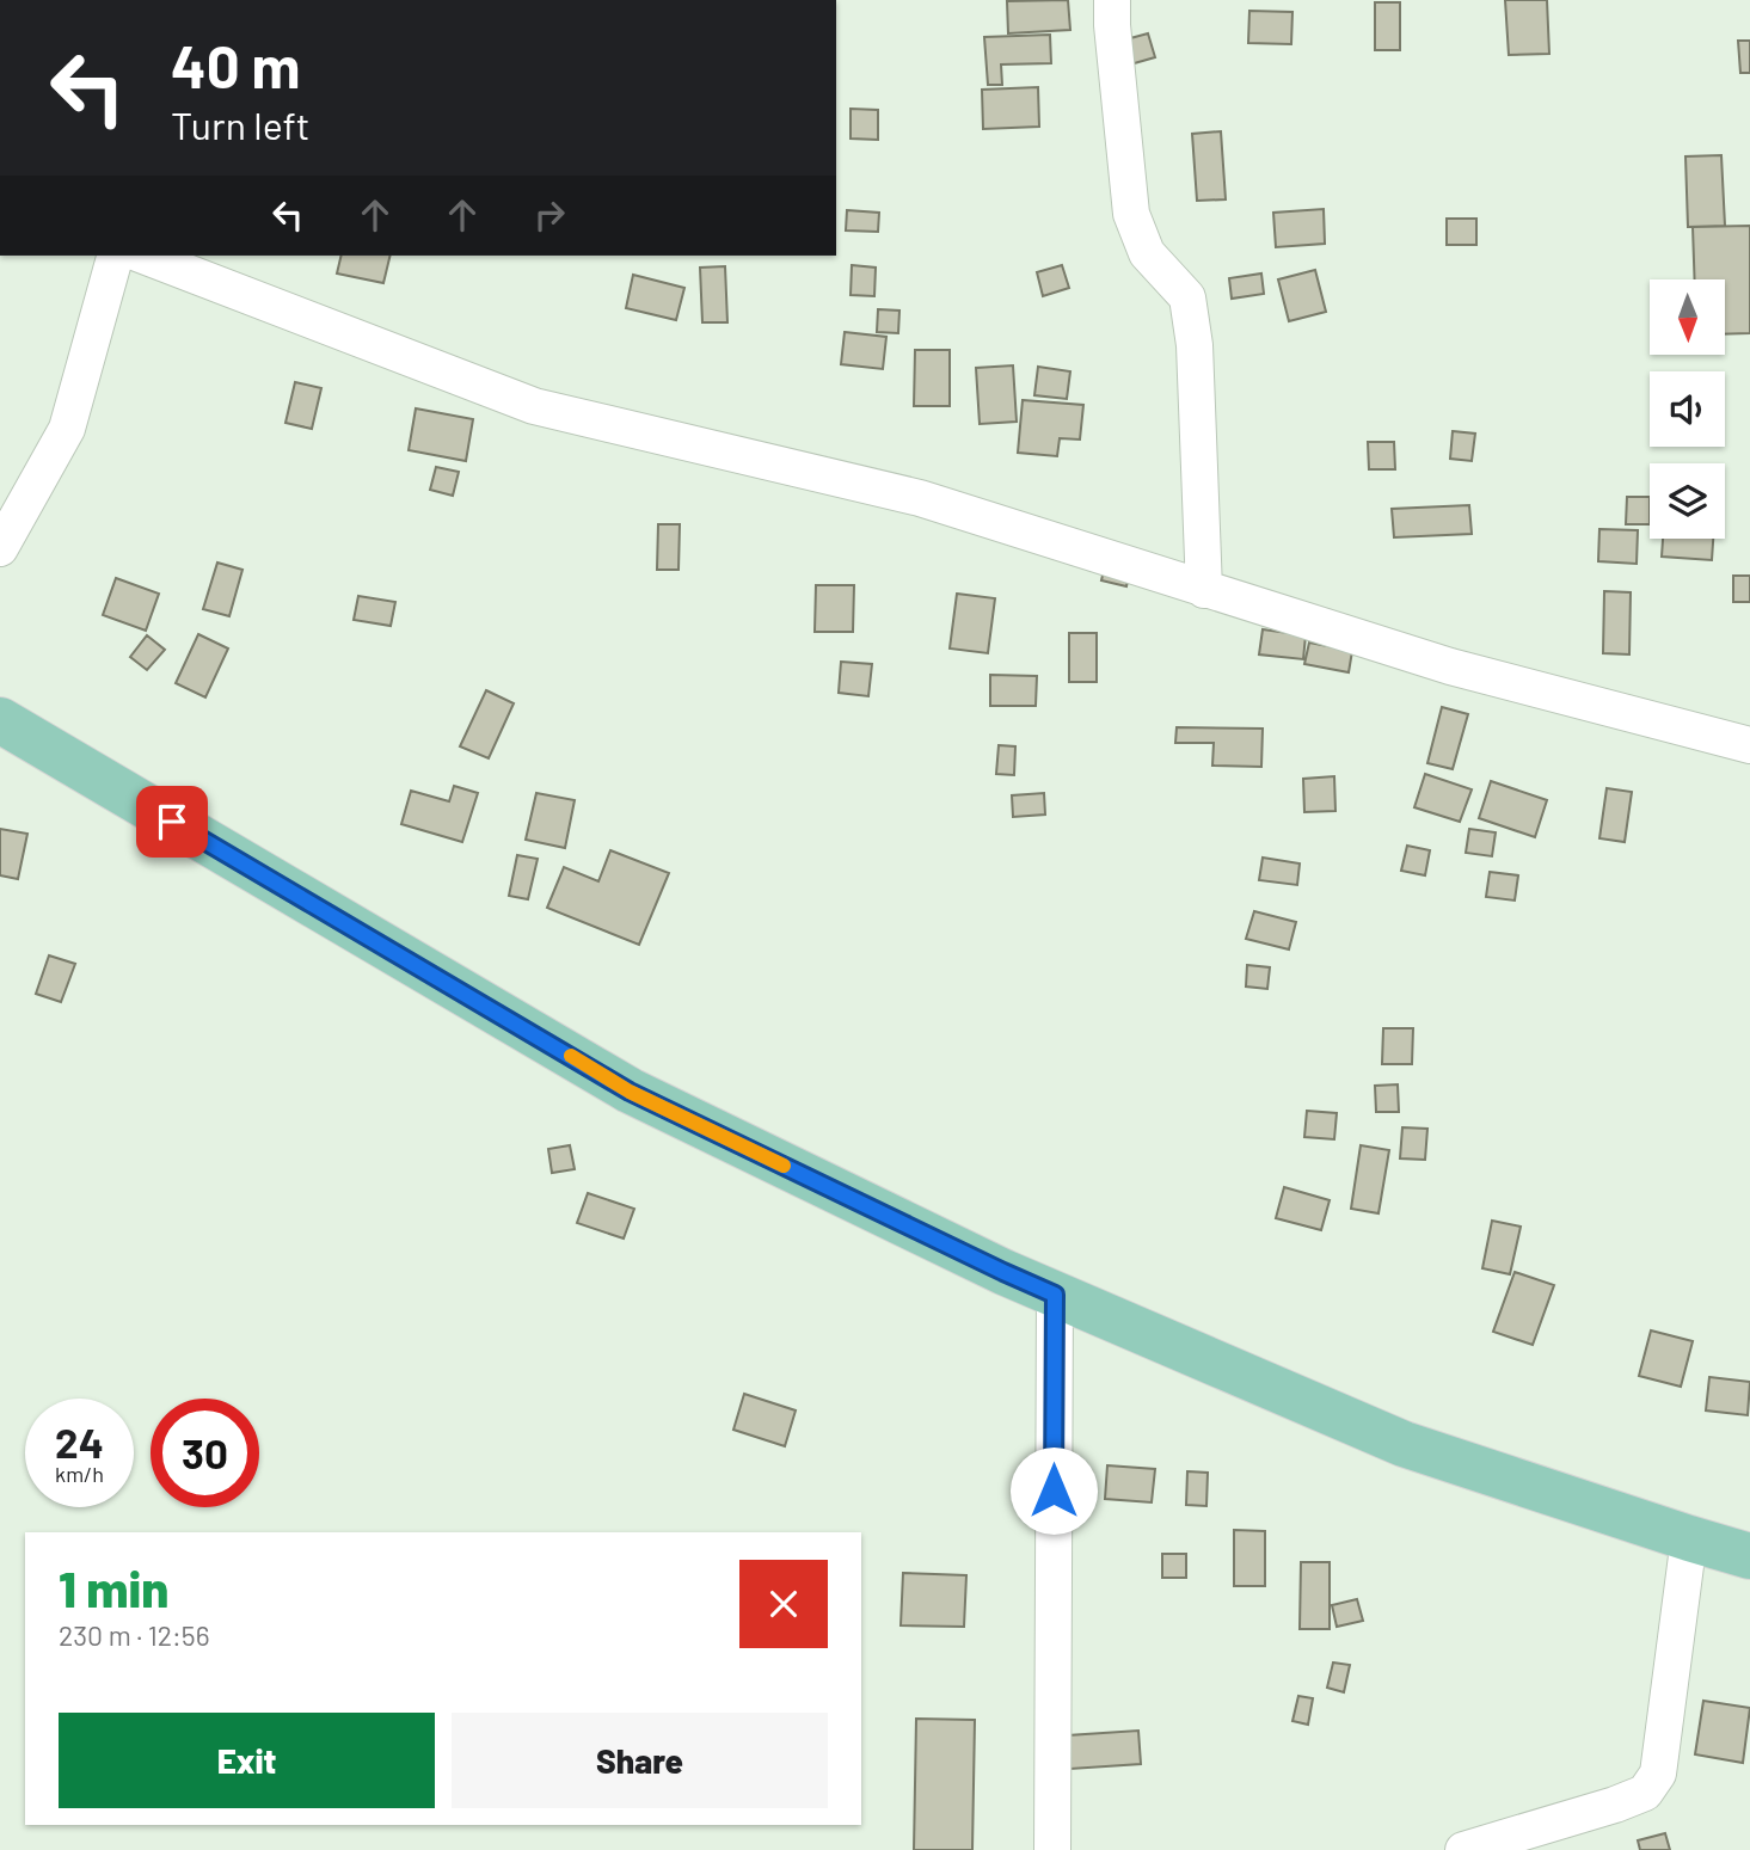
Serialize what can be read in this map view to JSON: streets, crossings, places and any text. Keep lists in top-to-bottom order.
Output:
{
  "north": "bottom",
  "page": {
    "turn": ["40 m", "Turn left"],
    "speed": "24 km/h",
    "limit": "30",
    "heading": ["1 min", "230 m · 12:56"],
    "buttons": ["Exit", "Share"]
  }
}
